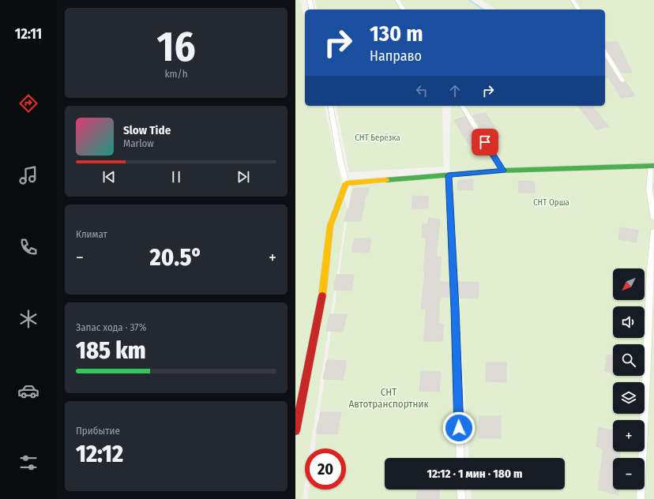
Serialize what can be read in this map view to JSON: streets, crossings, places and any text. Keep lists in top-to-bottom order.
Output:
{
  "parks": ["СНТ Берёзка", "СНТ Орша", "СНТ Автотранспортник"],
  "north": "bottom left",
  "page": {
    "tabs": "12:11",
    "tile": [
      ["16", "km/h"],
      "Климат",
      ["Запас хода · 37%", "185 km"],
      ["Прибытие", "12:12"]
    ],
    "turn": ["130 m", "Направо"],
    "song": ["Slow Tide", "Marlow"],
    "heat": ["−", "20.5°", "+"],
    "map_buttons": ["+", "−"],
    "limit": "20",
    "trip": "12:12 · 1 мин · 180 m"
  }
}
